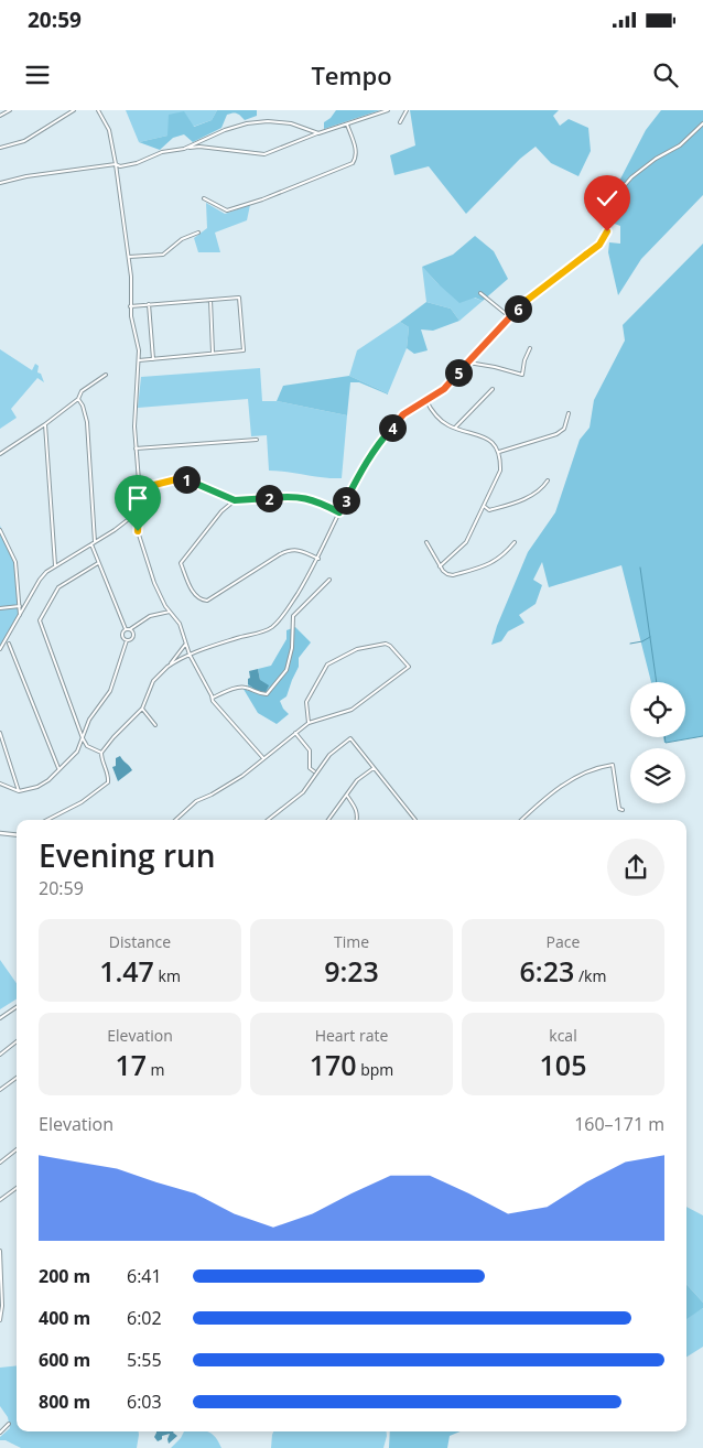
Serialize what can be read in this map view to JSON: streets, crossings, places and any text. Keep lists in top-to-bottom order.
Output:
{
  "page": {
    "status": "20:59",
    "header": "Tempo",
    "pins": [
      "6",
      "5",
      "4",
      "1",
      "2",
      "3"
    ],
    "heading": ["Evening run", "20:59"],
    "stats": [
      ["Distance", "1.47 km"],
      ["Time", "9:23"],
      ["Pace", "6:23 /km"],
      ["Elevation", "17 m"],
      ["Heart rate", "170 bpm"],
      ["kcal", "105"]
    ],
    "chart": ["Elevation", "160–171 m"],
    "list": [
      {
        "name": "200 m",
        "note": "6:41"
      },
      {
        "name": "400 m",
        "note": "6:02"
      },
      {
        "name": "600 m",
        "note": "5:55"
      },
      {
        "name": "800 m",
        "note": "6:03"
      }
    ]
  }
}
